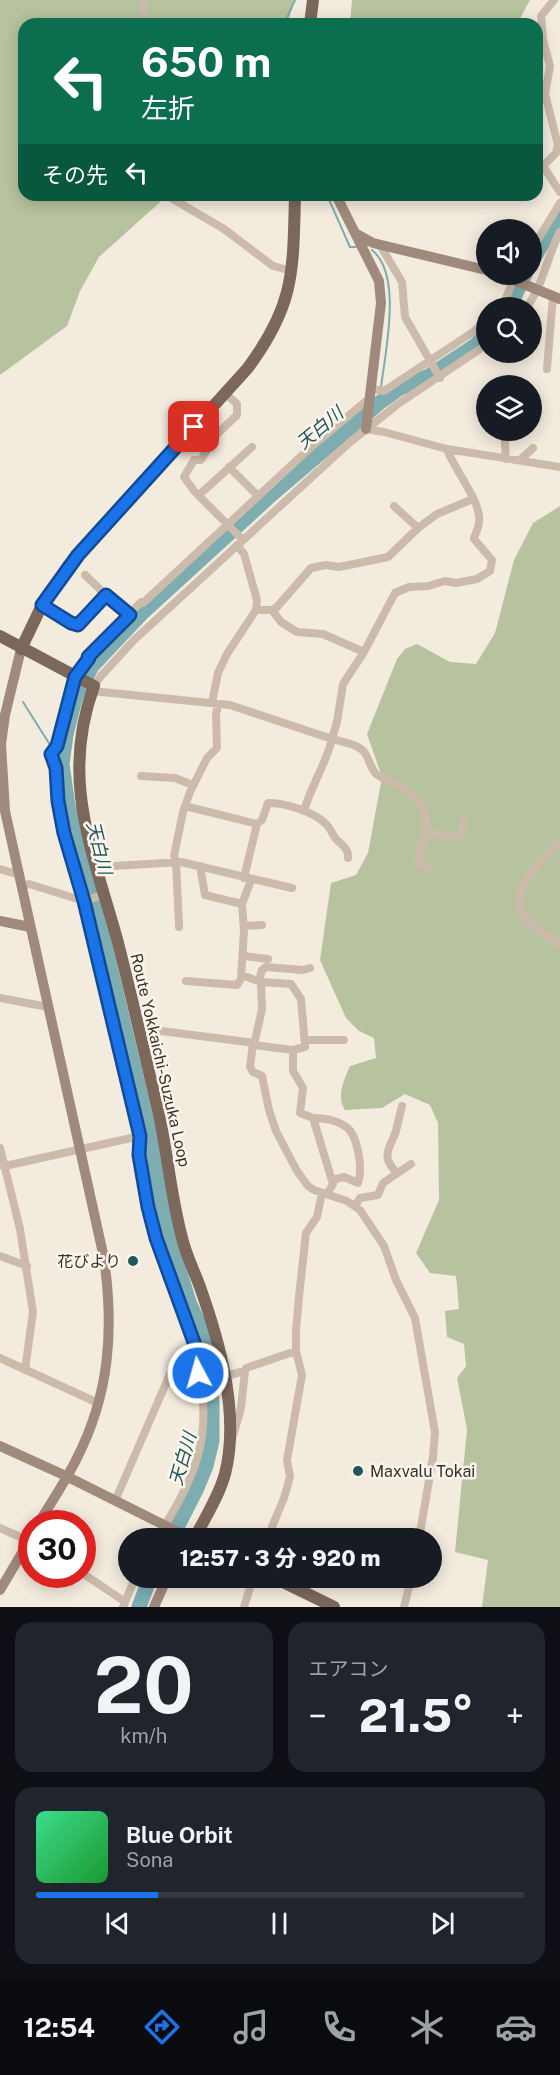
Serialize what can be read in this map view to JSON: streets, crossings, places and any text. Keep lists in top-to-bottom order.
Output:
{
  "streets": {
    "main road": ["Route Yokkaichi-Suzuka Loop"]
  },
  "water": ["天白川"],
  "places": ["花びより", "Maxvalu Tokai"],
  "page": {
    "turn": ["650 m", "左折"],
    "then": "その先",
    "limit": "30",
    "trip": "12:57 · 3 分 · 920 m",
    "tile": [
      ["20", "km/h"],
      "エアコン"
    ],
    "heat": ["−", "21.5°", "+"],
    "song": ["Blue Orbit", "Sona"],
    "tabs": "12:54"
  }
}
